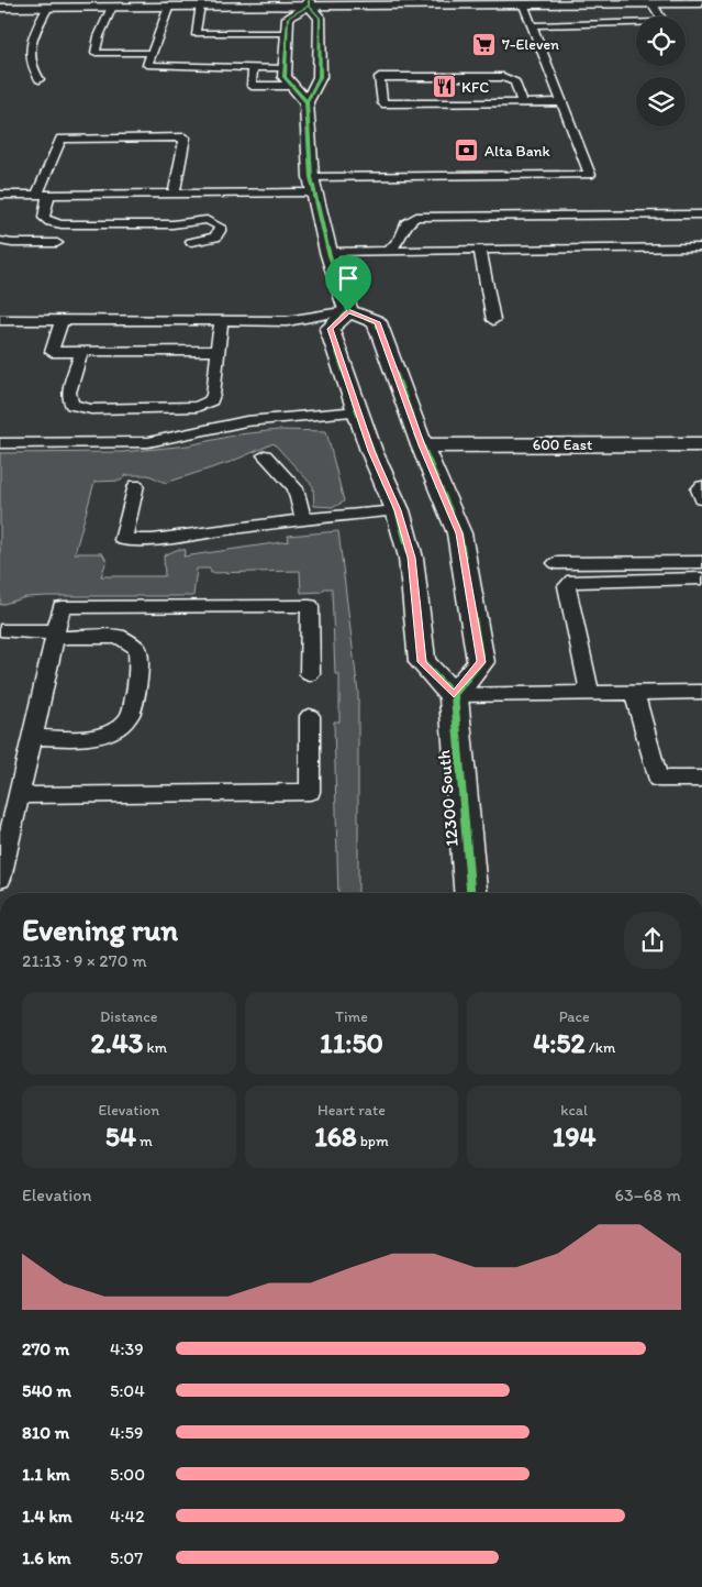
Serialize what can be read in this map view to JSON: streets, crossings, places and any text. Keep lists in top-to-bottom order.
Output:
{
  "streets": {
    "main road": ["600 East", "12300 South"]
  },
  "places": {
    "supermarket": ["7-Eleven"],
    "restaurant": ["KFC"],
    "bank": ["Alta Bank"]
  },
  "page": {
    "heading": ["Evening run", "21:13 · 9 × 270 m"],
    "stats": [
      ["Distance", "2.43 km"],
      ["Time", "11:50"],
      ["Pace", "4:52 /km"],
      ["Elevation", "54 m"],
      ["Heart rate", "168 bpm"],
      ["kcal", "194"]
    ],
    "chart": ["Elevation", "63–68 m"],
    "list": [
      {
        "name": "270 m",
        "note": "4:39"
      },
      {
        "name": "540 m",
        "note": "5:04"
      },
      {
        "name": "810 m",
        "note": "4:59"
      },
      {
        "name": "1.1 km",
        "note": "5:00"
      },
      {
        "name": "1.4 km",
        "note": "4:42"
      },
      {
        "name": "1.6 km",
        "note": "5:07"
      }
    ]
  }
}
